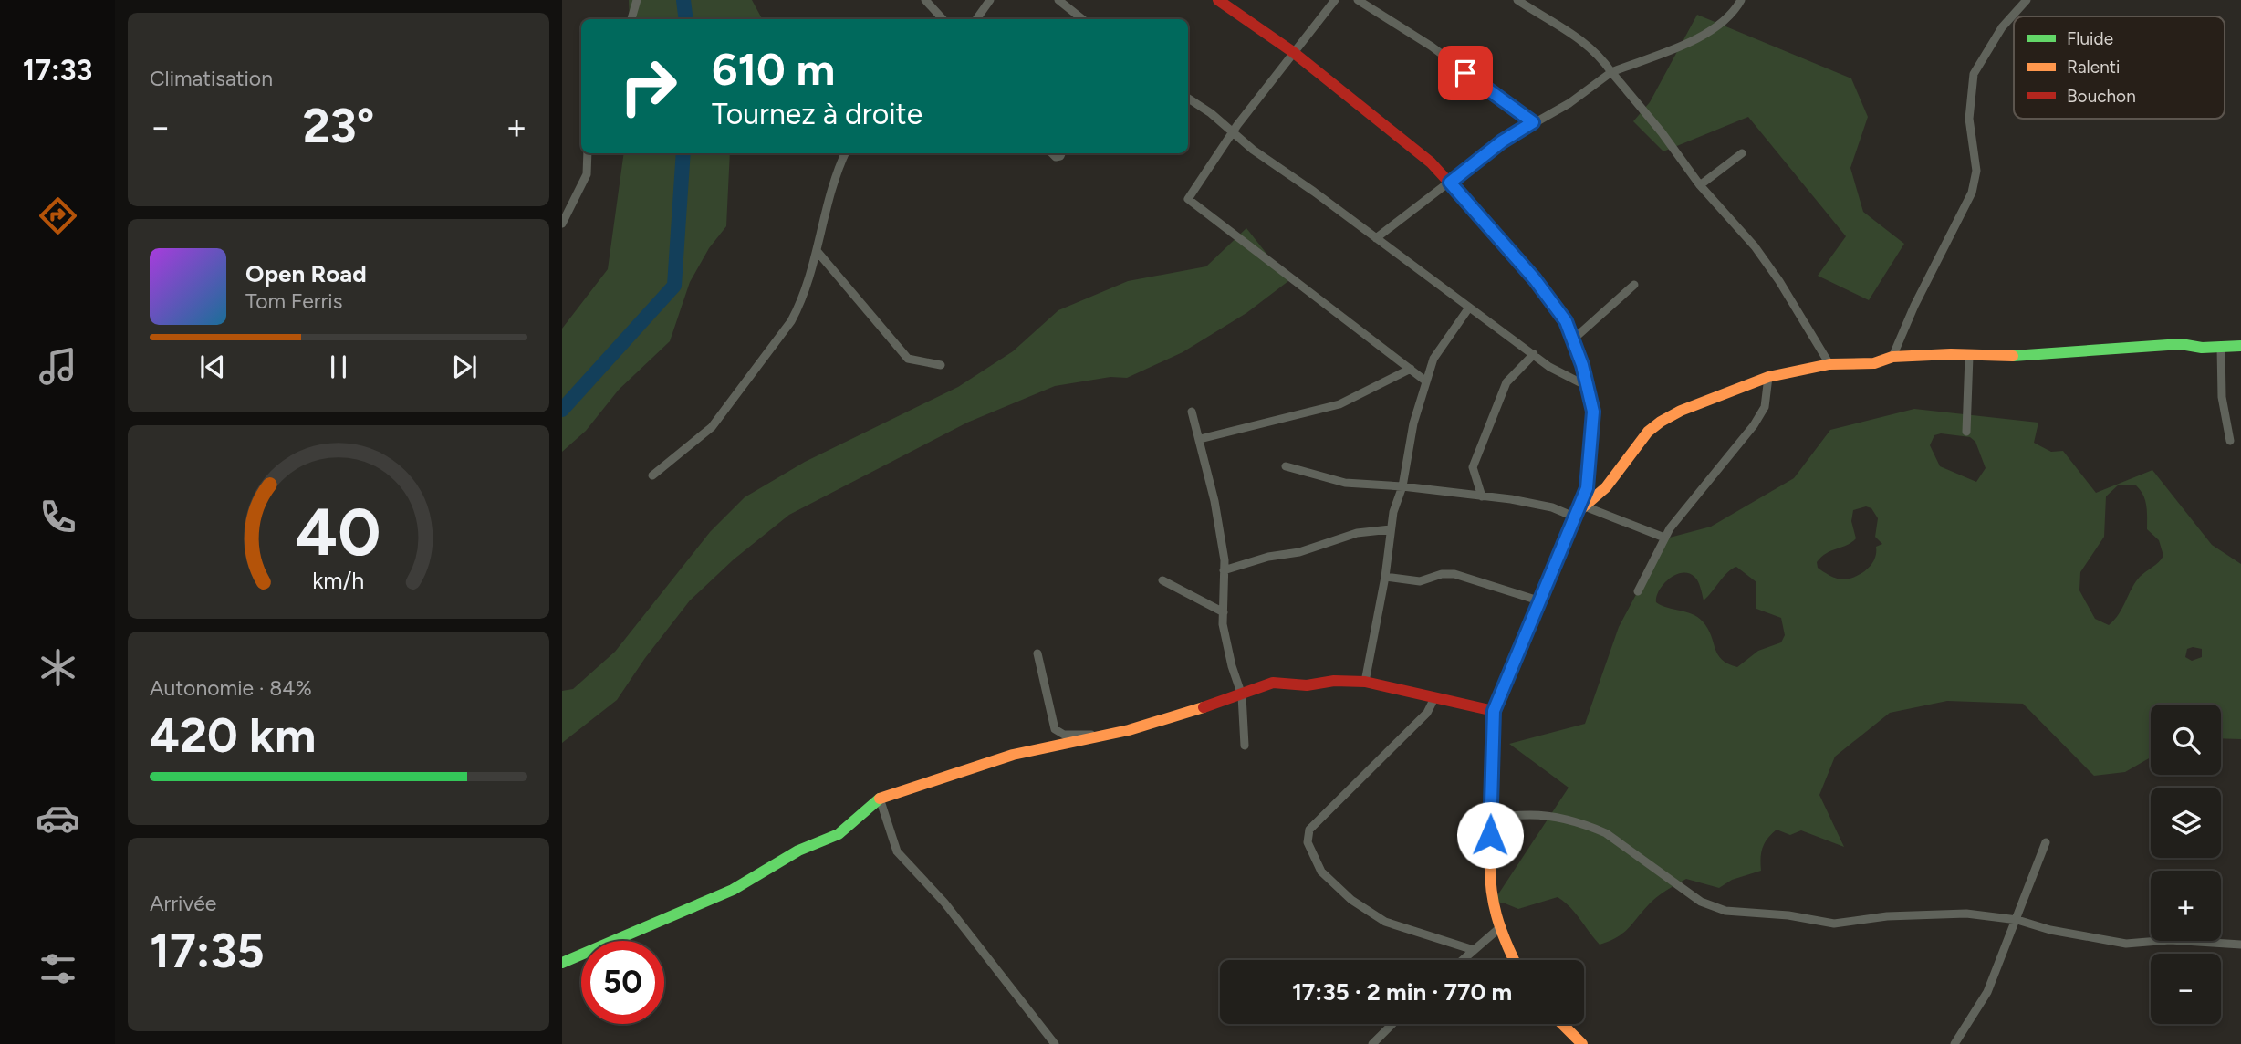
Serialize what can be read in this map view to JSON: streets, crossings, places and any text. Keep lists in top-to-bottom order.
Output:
{
  "legend": ["Fluide", "Ralenti", "Bouchon"],
  "page": {
    "tabs": "17:33",
    "tile": [
      "Climatisation",
      ["Autonomie · 84%", "420 km"],
      ["Arrivée", "17:35"]
    ],
    "turn": ["610 m", "Tournez à droite"],
    "heat": ["−", "23°", "+"],
    "song": ["Open Road", "Tom Ferris"],
    "map_buttons": ["+", "−"],
    "limit": "50",
    "trip": "17:35 · 2 min · 770 m",
    "gauge": ["40", "km/h"]
  }
}
